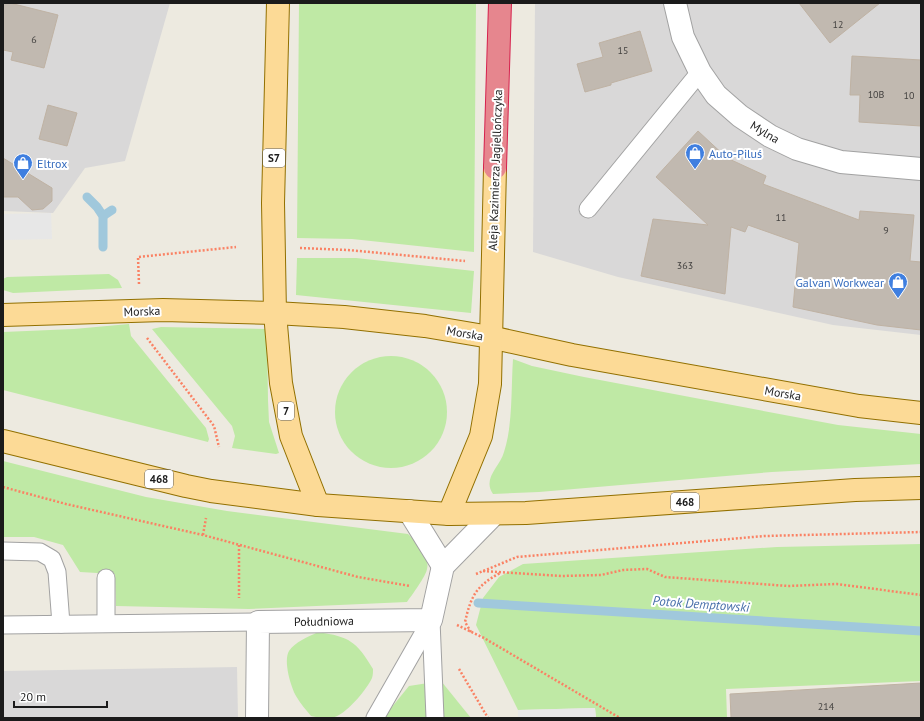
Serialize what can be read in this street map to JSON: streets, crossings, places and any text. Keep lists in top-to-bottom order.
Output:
{
  "streets": {
    "highway": ["Aleja Kazimierza Jagiellończyka"],
    "main road": [
      "S7",
      "Morska",
      "7",
      "468"
    ],
    "street": ["Mylna", "Południowa"]
  },
  "crossings": [
    ["S7", "Morska"],
    ["S7", "7"],
    ["Aleja Kazimierza Jagiellończyka", "Morska"],
    ["Aleja Kazimierza Jagiellończyka", "468"],
    ["Morska", "7"],
    ["7", "468"]
  ],
  "water": ["Potok Demptowski"],
  "places": {
    "shop": ["Auto-Piluś", "Eltrox", "Galvan Workwear"]
  },
  "house_numbers": [
    "12",
    "6",
    "15",
    "10B",
    "10",
    "11",
    "9",
    "363",
    "214"
  ],
  "scale_bar": "20 m"
}
